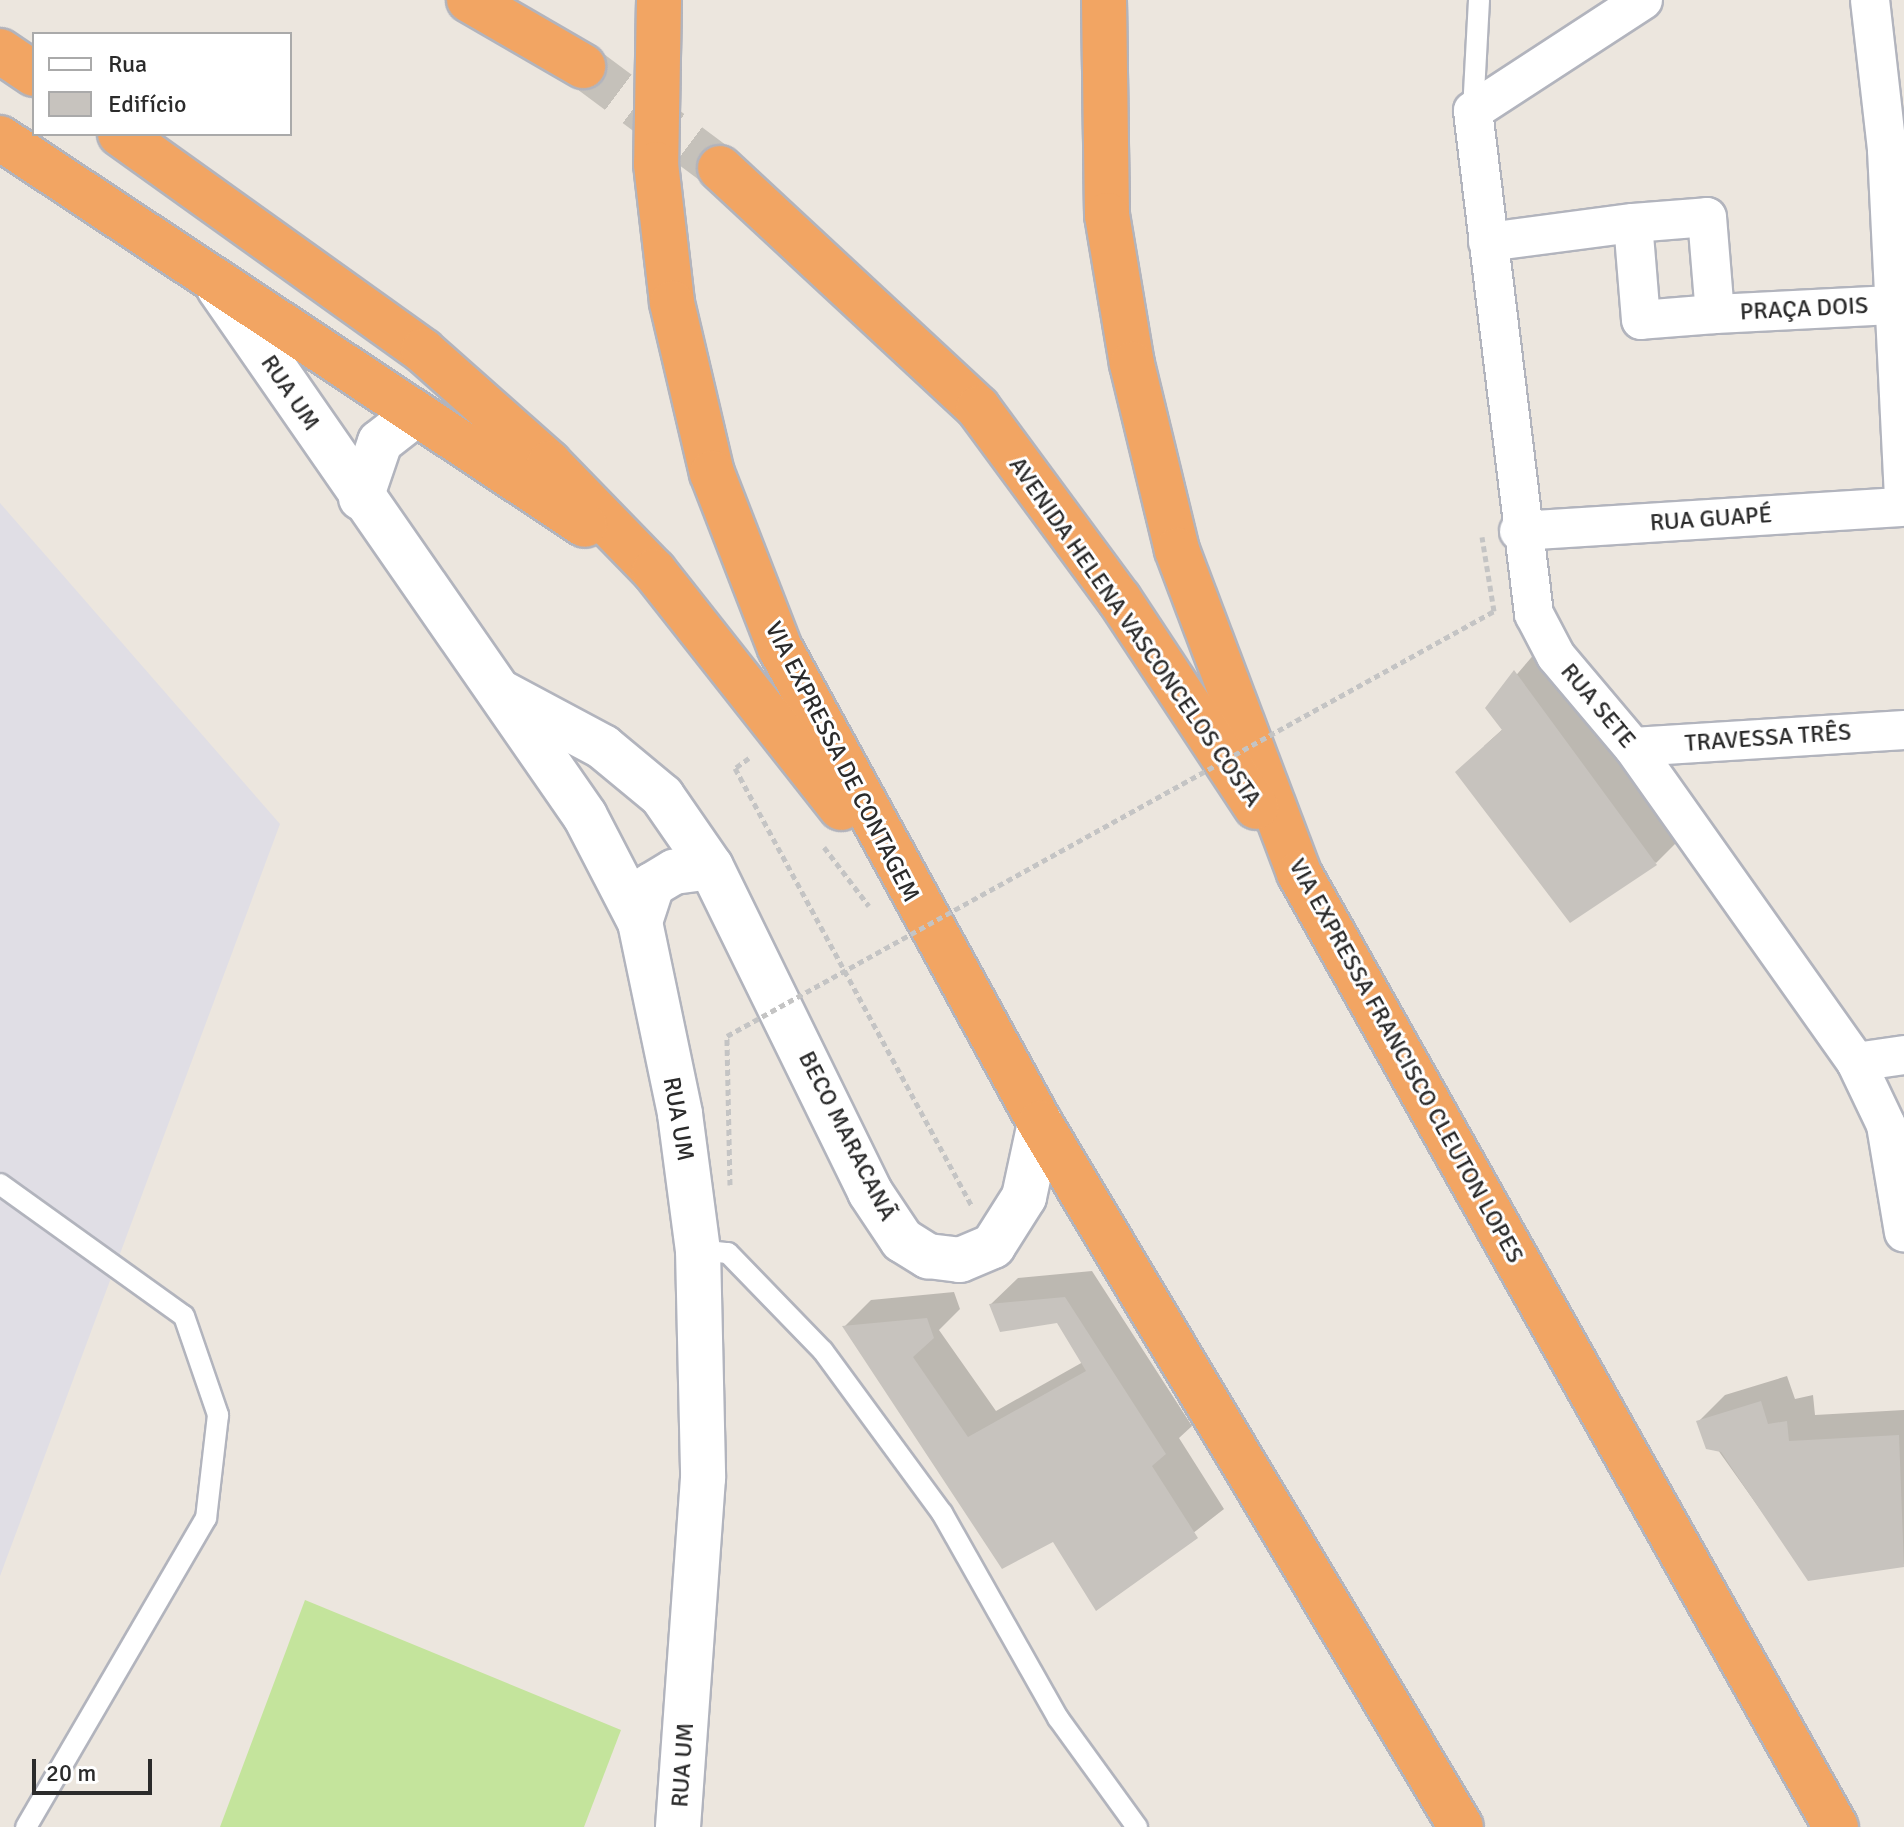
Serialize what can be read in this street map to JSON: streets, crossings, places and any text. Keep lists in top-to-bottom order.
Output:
{
  "streets": {
    "highway": ["AVENIDA HELENA VASCONCELOS COSTA", "VIA EXPRESSA DE CONTAGEM", "VIA EXPRESSA FRANCISCO CLEUTON LOPES"],
    "street": [
      "PRAÇA DOIS",
      "RUA UM",
      "RUA GUAPÉ",
      "RUA SETE",
      "TRAVESSA TRÊS",
      "BECO MARACANÃ"
    ]
  },
  "crossings": [
    ["PRAÇA DOIS", "RUA SETE"],
    ["RUA UM", "BECO MARACANÃ"],
    ["RUA GUAPÉ", "RUA SETE"],
    ["AVENIDA HELENA VASCONCELOS COSTA", "VIA EXPRESSA FRANCISCO CLEUTON LOPES"],
    ["RUA SETE", "TRAVESSA TRÊS"]
  ],
  "legend": ["Rua", "Edifício"],
  "scale_bar": "20 m"
}
